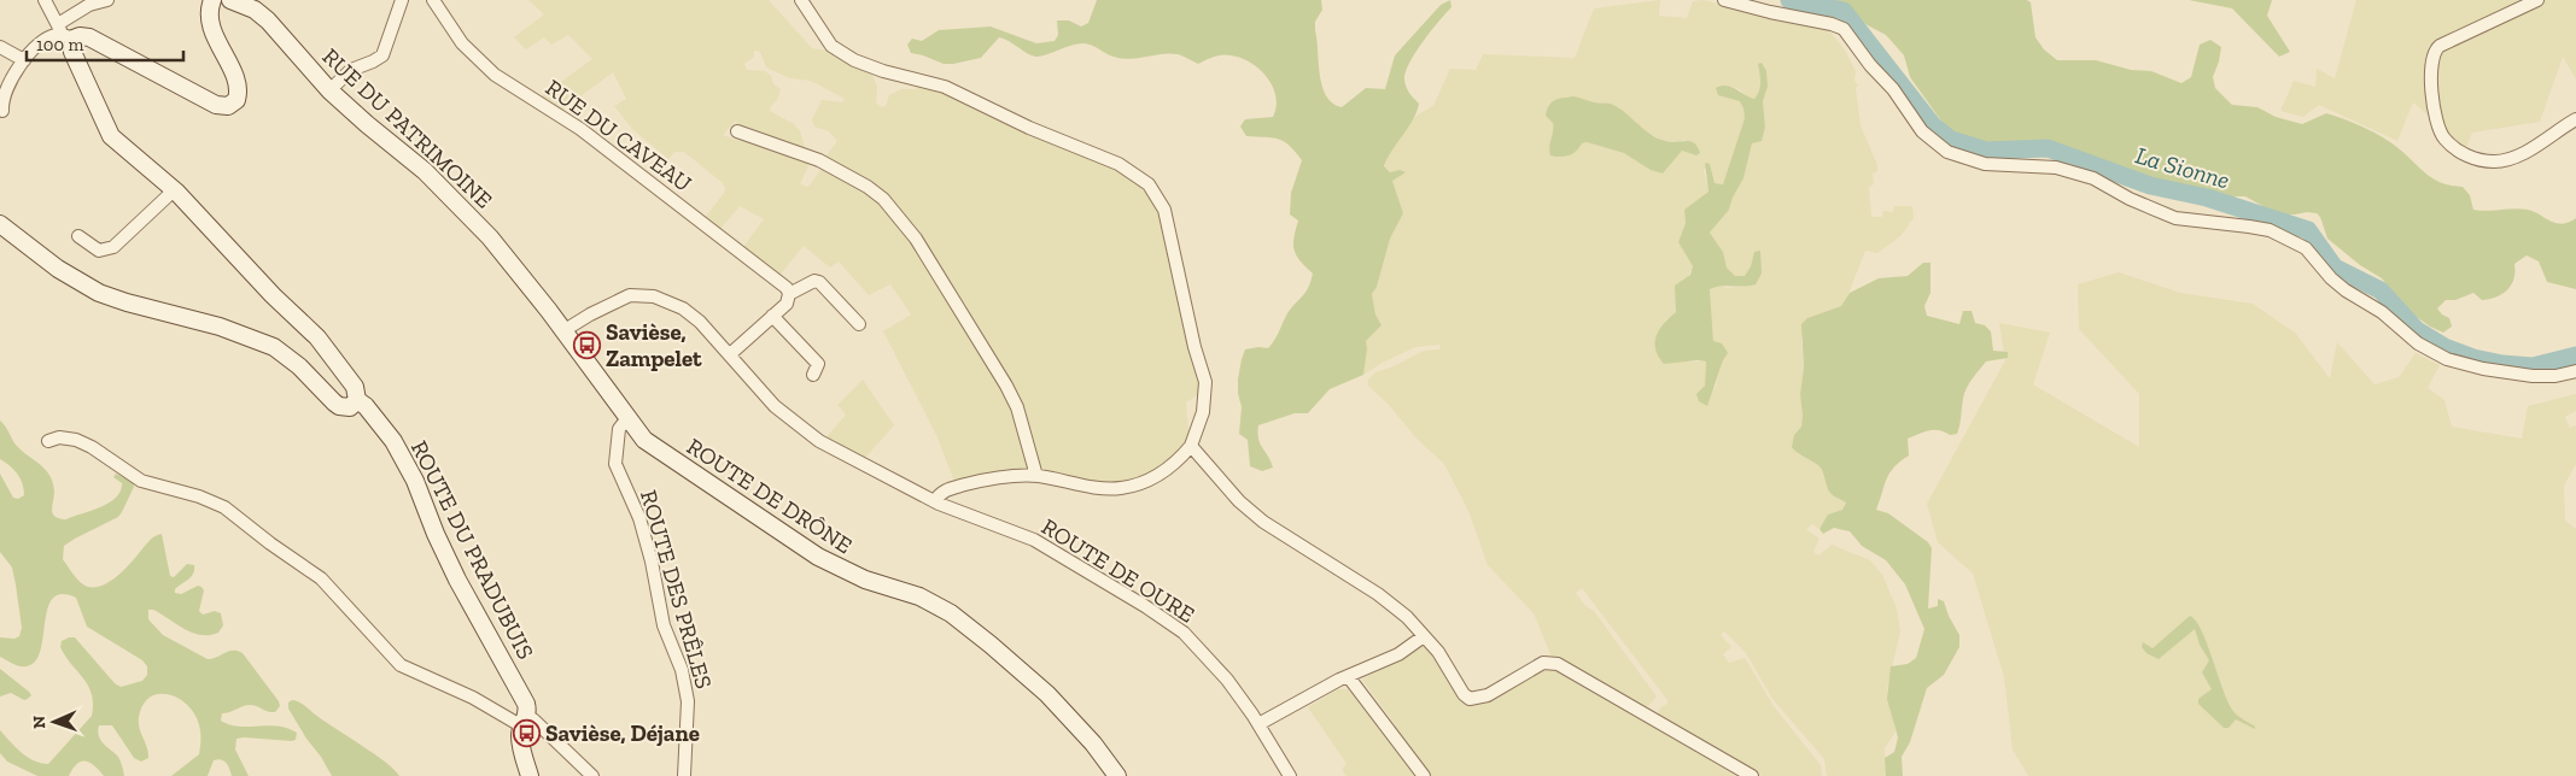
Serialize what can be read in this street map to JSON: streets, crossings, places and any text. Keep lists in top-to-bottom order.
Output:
{
  "streets": {
    "street": [
      "RUE DU PATRIMOINE",
      "RUE DU CAVEAU",
      "ROUTE DE DRÔNE",
      "ROUTE DU PRADUBUIS",
      "ROUTE DE OURE",
      "ROUTE DES PRÊLES"
    ]
  },
  "crossings": [
    ["RUE DU PATRIMOINE", "ROUTE DE DRÔNE"],
    ["RUE DU PATRIMOINE", "ROUTE DE OURE"],
    ["ROUTE DE DRÔNE", "ROUTE DE OURE"],
    ["ROUTE DE DRÔNE", "ROUTE DES PRÊLES"]
  ],
  "water": ["La Sionne"],
  "places": {
    "bus stop": ["Savièse, Zampelet", "Savièse, Déjane"]
  },
  "scale_bar": "100 m",
  "north": "left"
}
